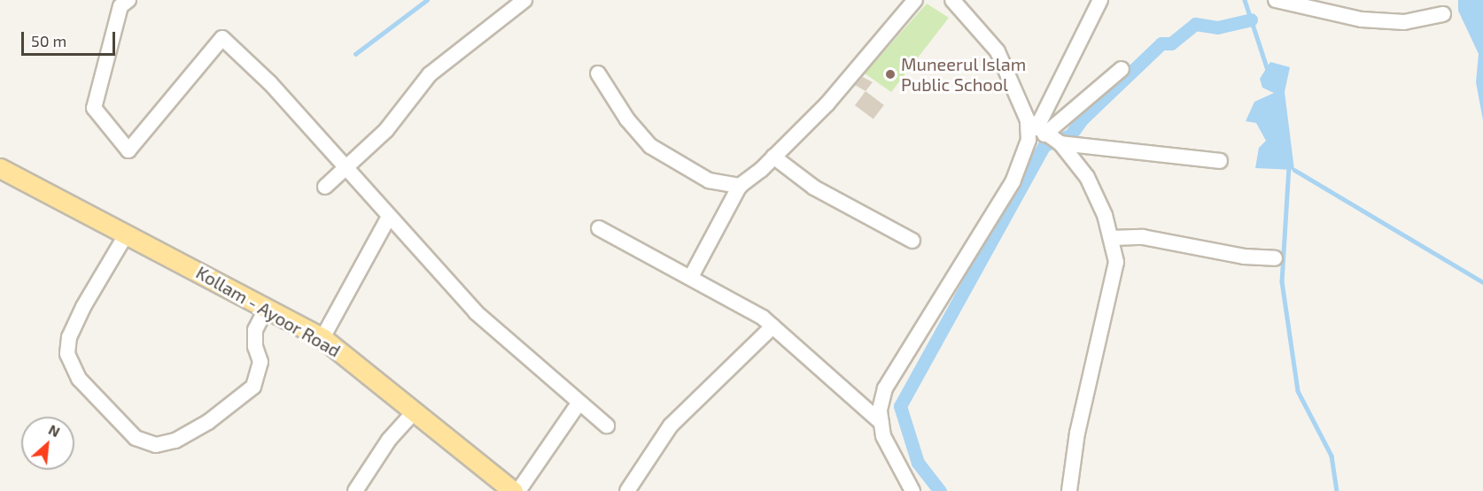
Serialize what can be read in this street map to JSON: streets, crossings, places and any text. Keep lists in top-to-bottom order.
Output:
{
  "streets": {
    "main road": ["Kollam - Ayoor Road"]
  },
  "places": ["Muneerul Islam Public School"],
  "scale_bar": "50 m",
  "north": "top right"
}
